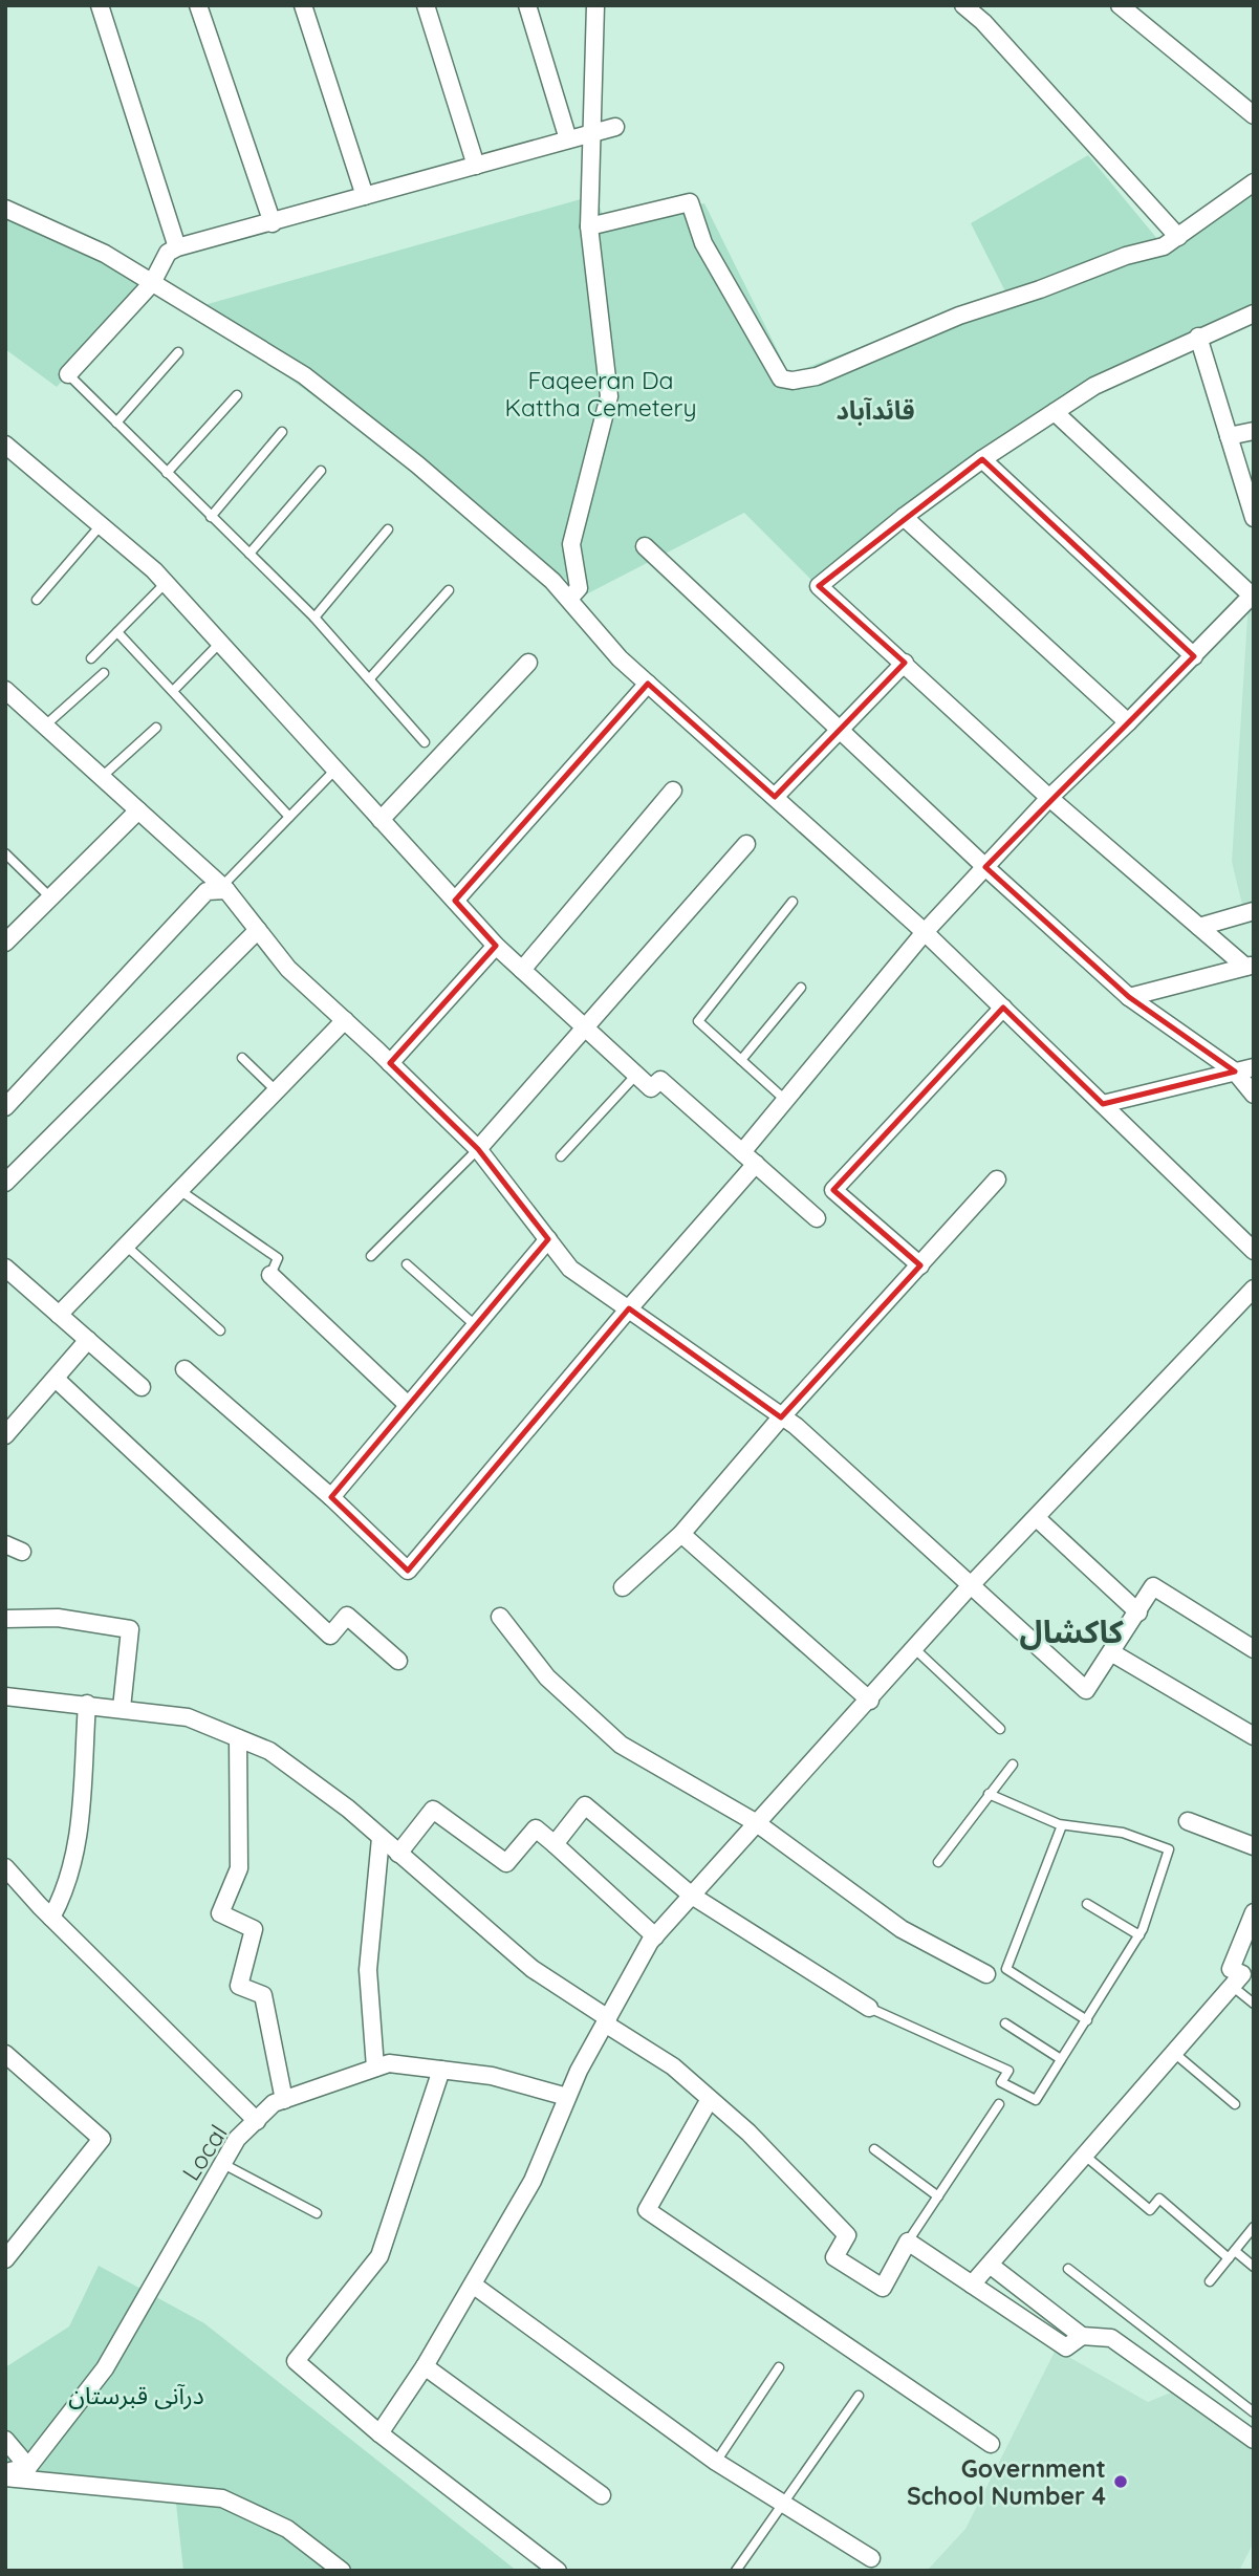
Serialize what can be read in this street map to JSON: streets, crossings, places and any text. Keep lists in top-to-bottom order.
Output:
{
  "streets": {
    "street": ["Local"]
  },
  "districts": ["قائدآباد", "کاکشال"],
  "parks": ["Faqeeran Da Kattha Cemetery", "درآنی قبرستان"],
  "places": ["Government School Number 4"]
}
